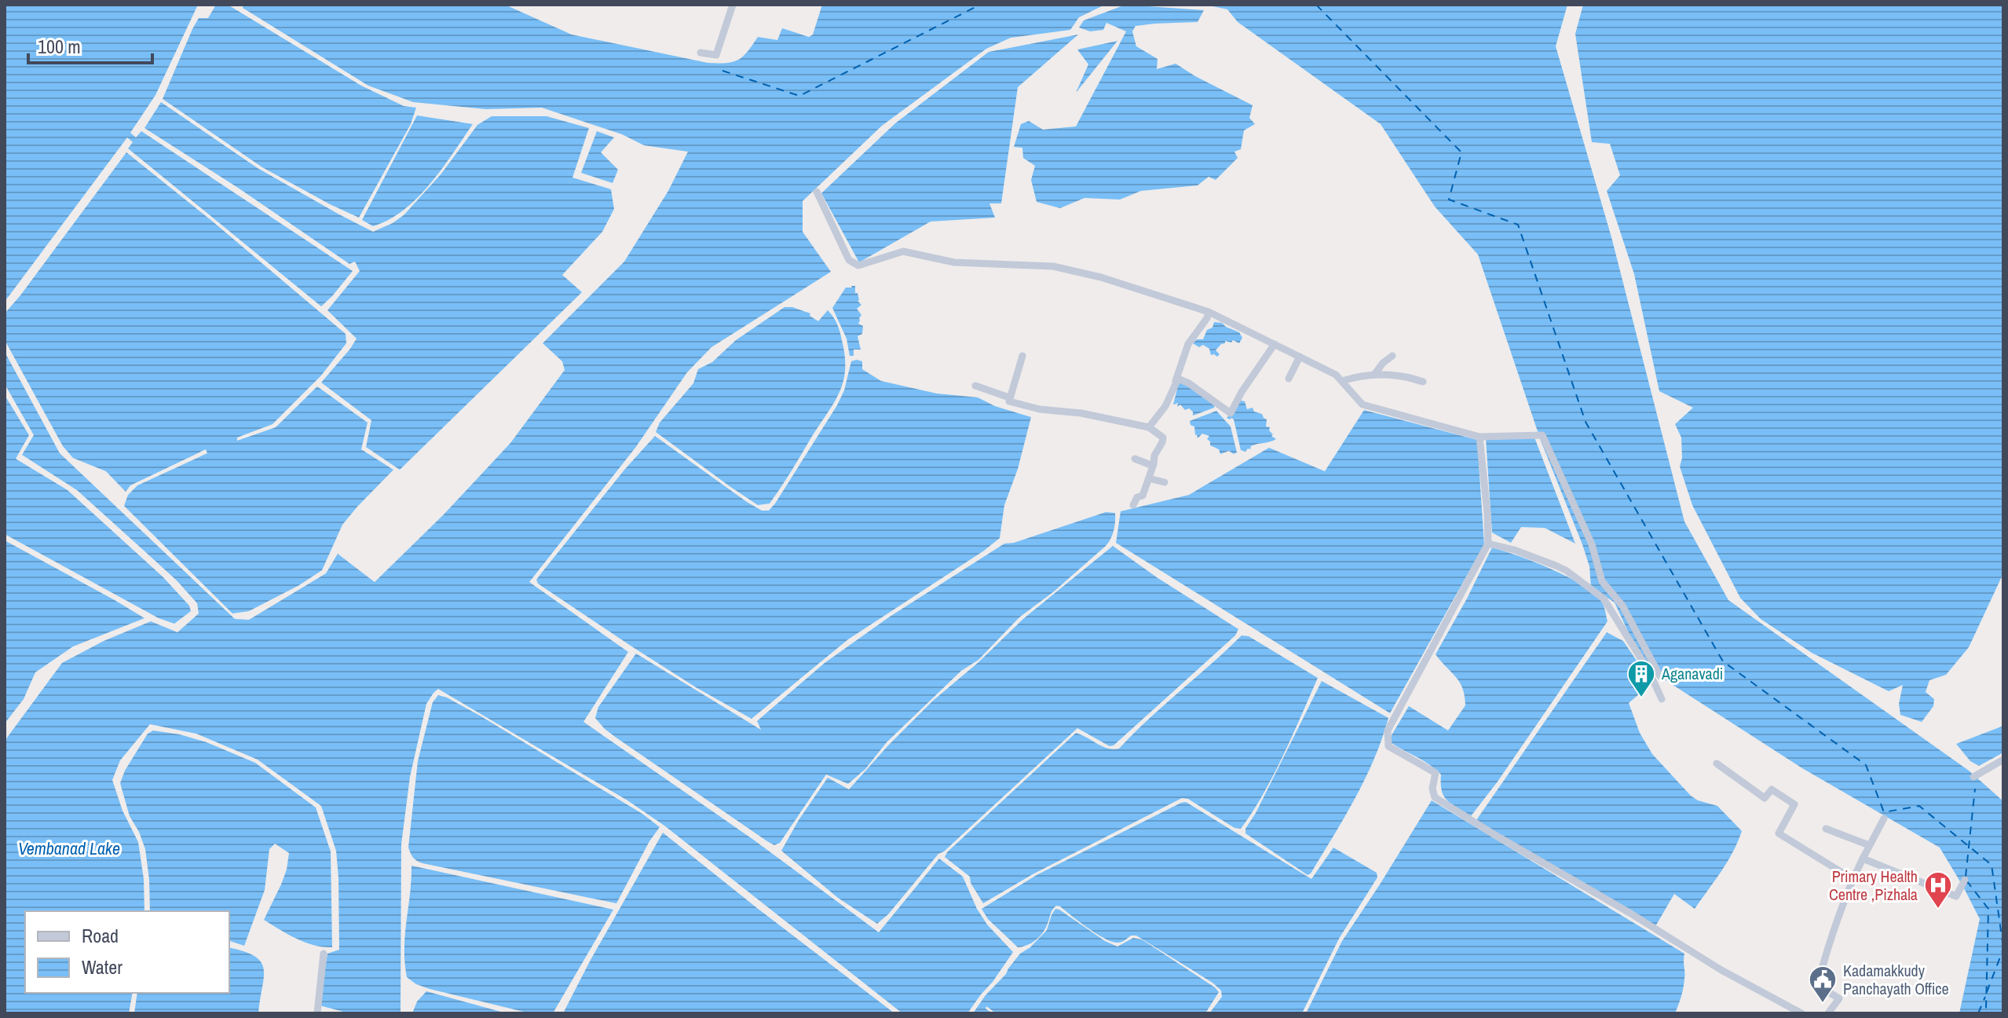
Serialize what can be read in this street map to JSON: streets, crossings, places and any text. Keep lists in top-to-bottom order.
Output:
{
  "water": ["Vembanad Lake"],
  "places": {
    "building": ["Aganavadi"],
    "hospital": ["Primary Health Centre ,Pizhala"],
    "public building": ["Kadamakkudy Panchayath Office"]
  },
  "legend": ["Road", "Water"],
  "scale_bar": "100 m"
}
